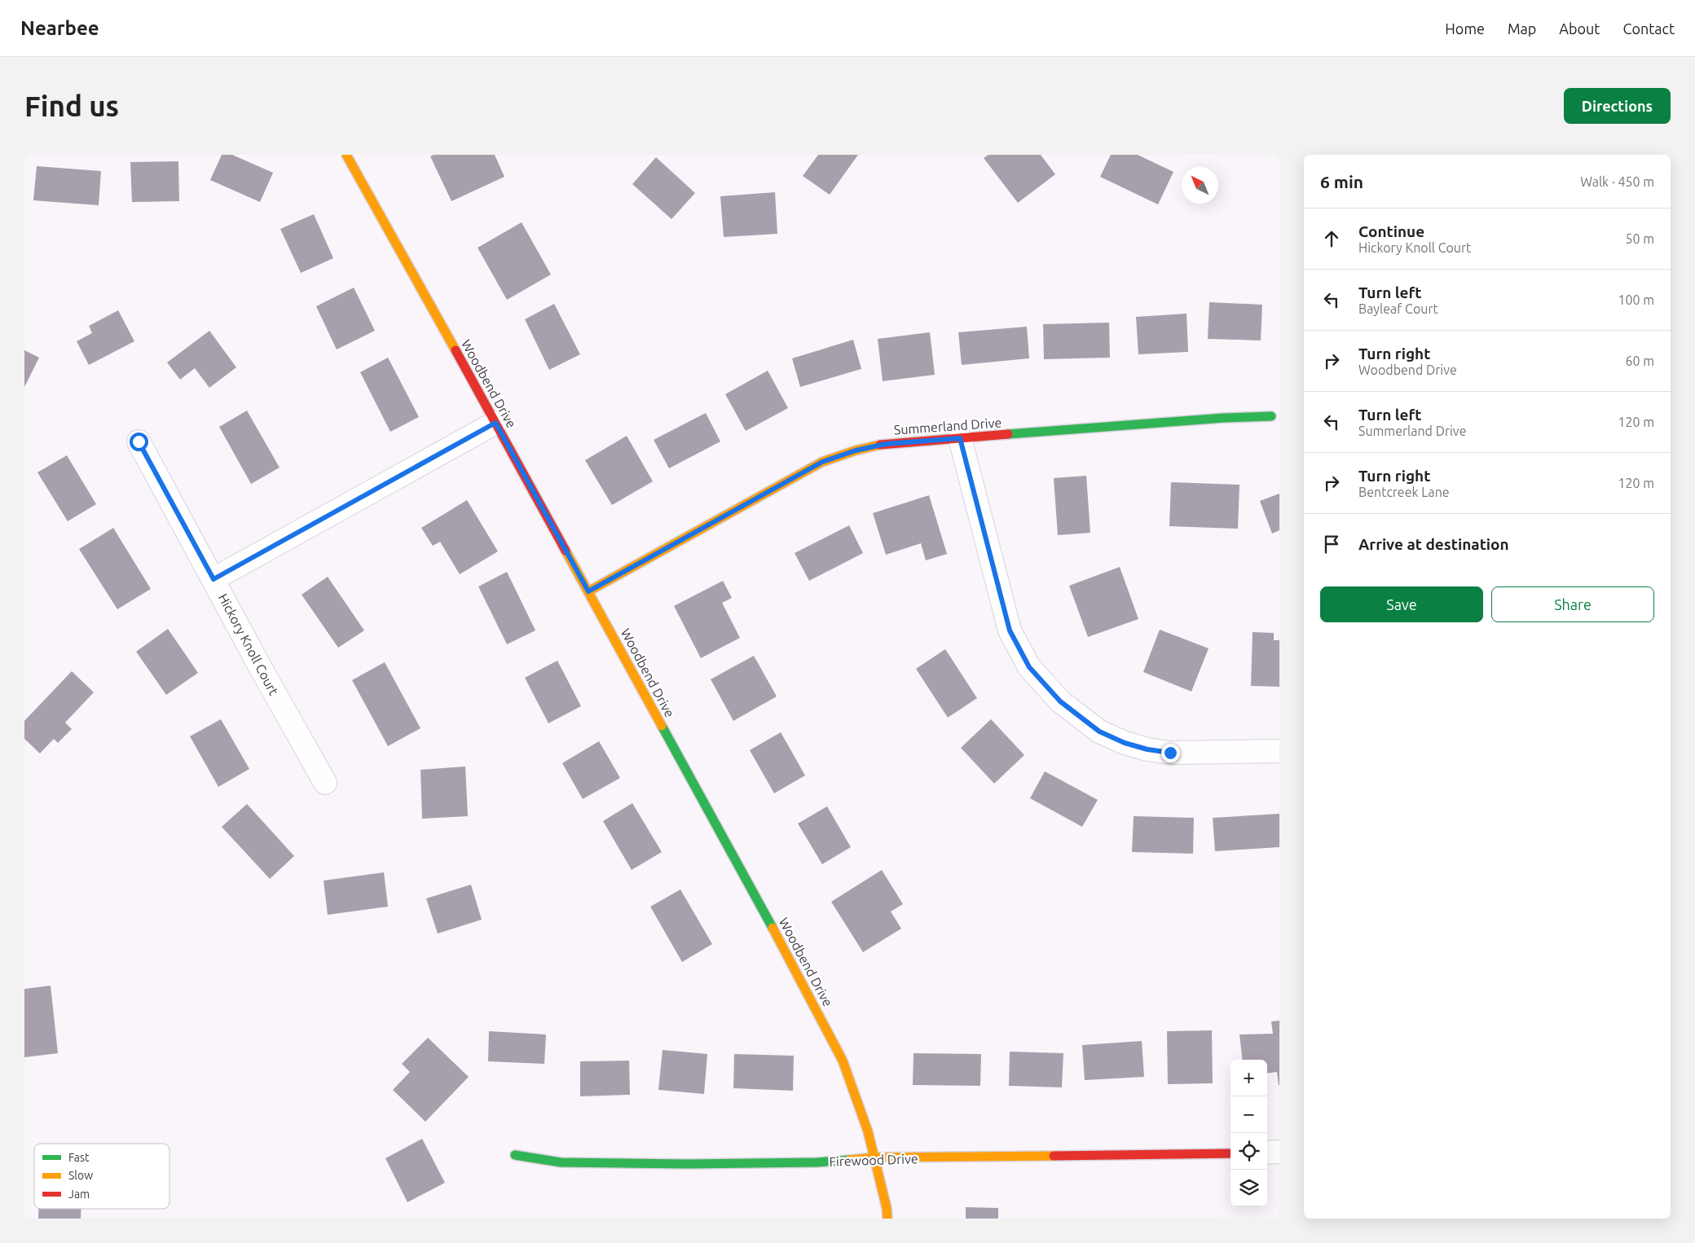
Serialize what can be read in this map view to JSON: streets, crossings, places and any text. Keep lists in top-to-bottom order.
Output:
{
  "streets": {
    "street": [
      "Woodbend Drive",
      "Summerland Drive",
      "Hickory Knoll Court",
      "Firewood Drive"
    ]
  },
  "crossings": [
    ["Woodbend Drive", "Summerland Drive"],
    ["Woodbend Drive", "Firewood Drive"]
  ],
  "legend": ["Fast", "Slow", "Jam"],
  "north": "top left",
  "page": {
    "header": "Nearbee",
    "nav": [
      "Home",
      "Map",
      "About",
      "Contact"
    ],
    "buttons": [
      "Directions",
      ["Save", "Share"]
    ],
    "title": "Find us",
    "heading": ["6 min", "Walk · 450 m"],
    "list": [
      ["Continue", "Hickory Knoll Court", "50 m"],
      ["Turn left", "Bayleaf Court", "100 m"],
      ["Turn right", "Woodbend Drive", "60 m"],
      ["Turn left", "Summerland Drive", "120 m"],
      ["Turn right", "Bentcreek Lane", "120 m"],
      "Arrive at destination"
    ],
    "map_buttons": ["+", "−"]
  }
}
